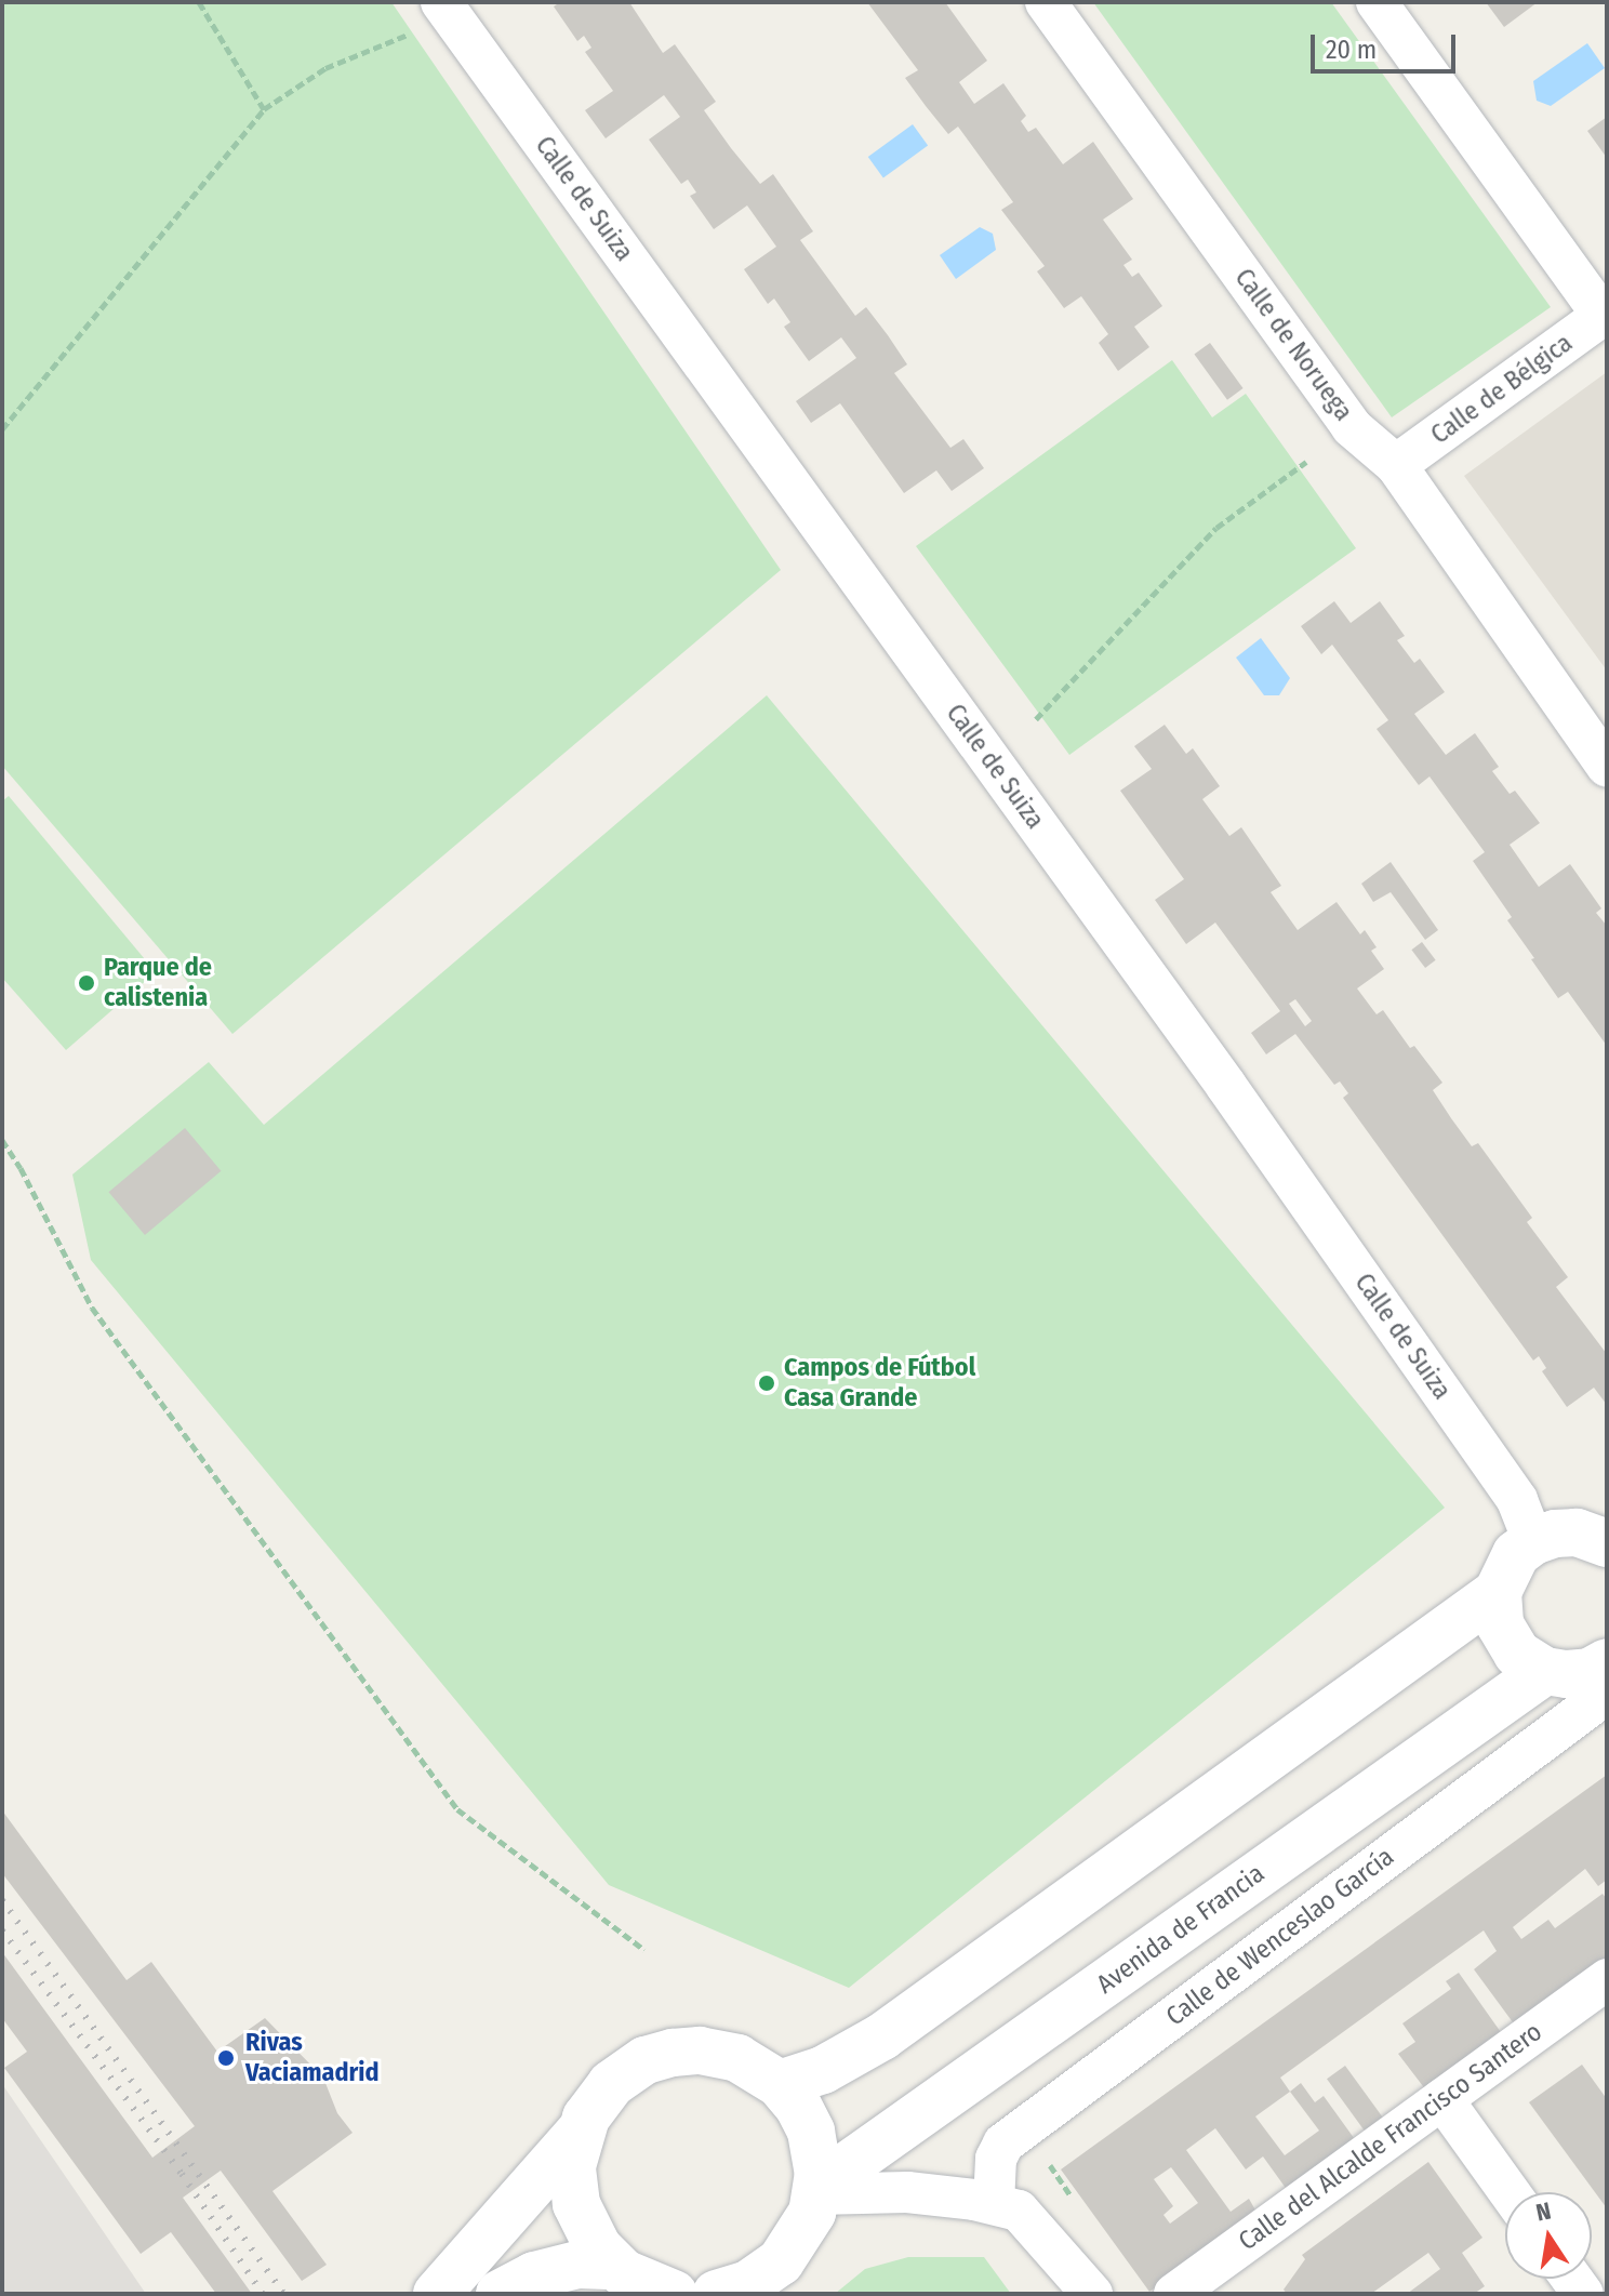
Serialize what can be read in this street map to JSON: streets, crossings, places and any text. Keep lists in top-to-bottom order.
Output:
{
  "streets": {
    "street": [
      "Calle de Suiza",
      "Calle de Noruega",
      "Calle de Bélgica",
      "Avenida de Francia",
      "Calle de Wenceslao García",
      "Calle del Alcalde Francisco Santero"
    ]
  },
  "crossings": [
    ["Calle de Noruega", "Calle de Bélgica"]
  ],
  "places": ["Parque de calistenia", "Campos de Fútbol Casa Grande", "Rivas Vaciamadrid"],
  "scale_bar": "20 m",
  "north": "top"
}
